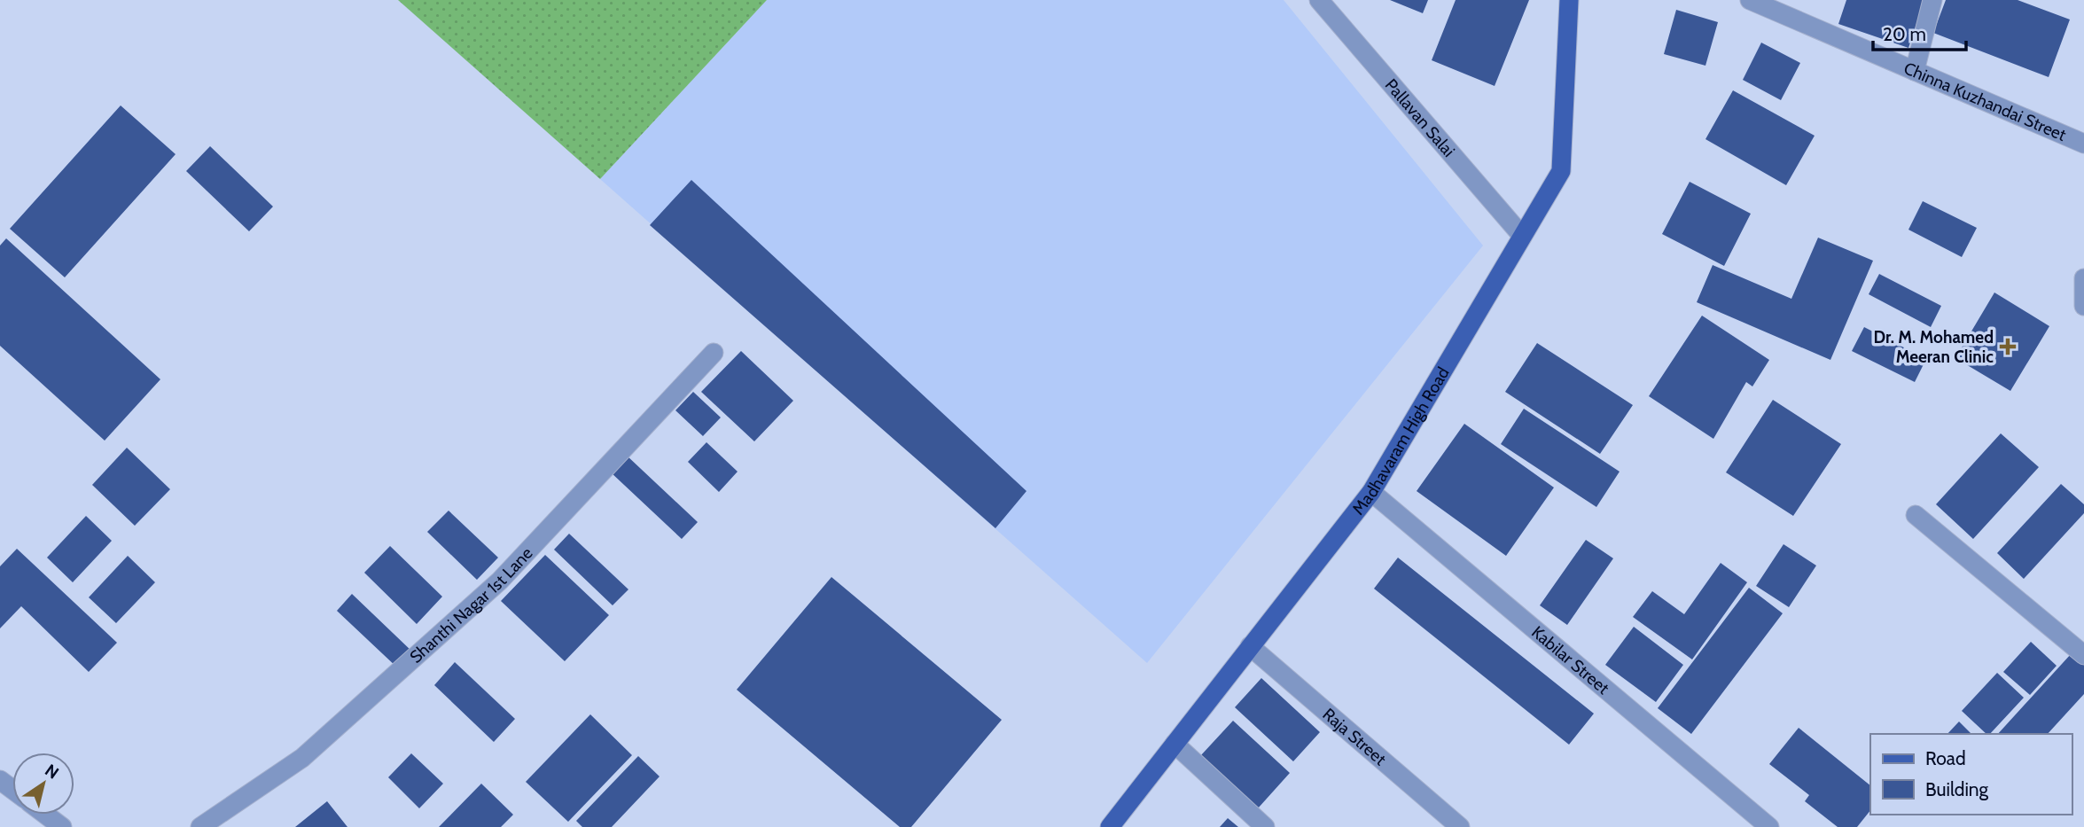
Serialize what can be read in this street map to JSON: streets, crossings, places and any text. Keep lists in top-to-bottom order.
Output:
{
  "streets": {
    "main road": ["Madhavaram High Road"],
    "street": [
      "Chinna Kuzhandai Street",
      "Pallavan Salai",
      "Shanthi Nagar 1st Lane",
      "Kabilar Street",
      "Raja Street"
    ]
  },
  "crossings": [
    ["Pallavan Salai", "Madhavaram High Road"],
    ["Madhavaram High Road", "Kabilar Street"],
    ["Madhavaram High Road", "Raja Street"]
  ],
  "places": {
    "health": ["Dr. M. Mohamed Meeran Clinic"]
  },
  "legend": ["Road", "Building"],
  "scale_bar": "20 m",
  "north": "top right"
}
